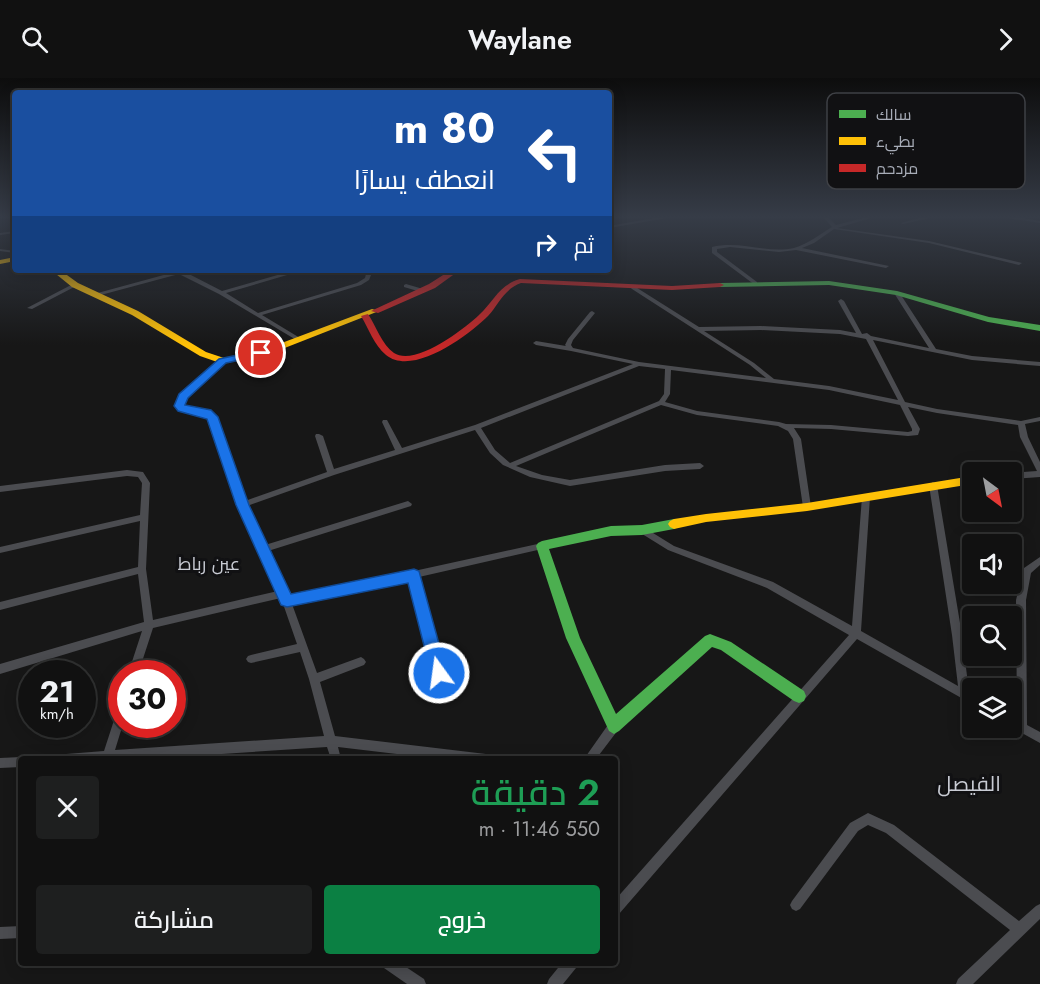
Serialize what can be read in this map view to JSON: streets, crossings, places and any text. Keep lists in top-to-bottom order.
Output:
{
  "districts": ["عين رباط", "الفيصل"],
  "legend": ["سالك", "بطيء", "مزدحم"],
  "north": "bottom right",
  "page": {
    "header": "Waylane",
    "turn": ["80 m", "انعطف يسارًا"],
    "then": "ثم",
    "speed": "21 km/h",
    "limit": "30",
    "heading": ["2 دقيقة", "550 m · 11:46"],
    "buttons": ["خروج", "مشاركة"]
  }
}
